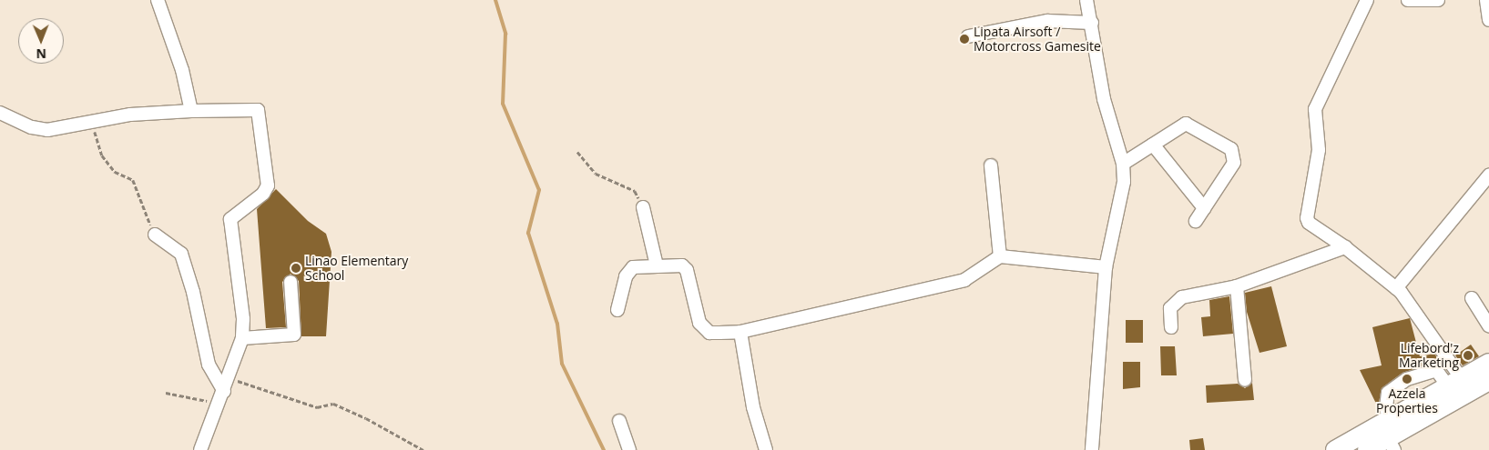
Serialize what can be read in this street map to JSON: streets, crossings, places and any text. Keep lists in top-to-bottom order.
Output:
{
  "places": [
    "Lipata Airsoft / Motorcross Gamesite",
    "Linao Elementary School",
    "Lifebord'z Marketing",
    "Azzela Properties"
  ],
  "north": "bottom"
}
